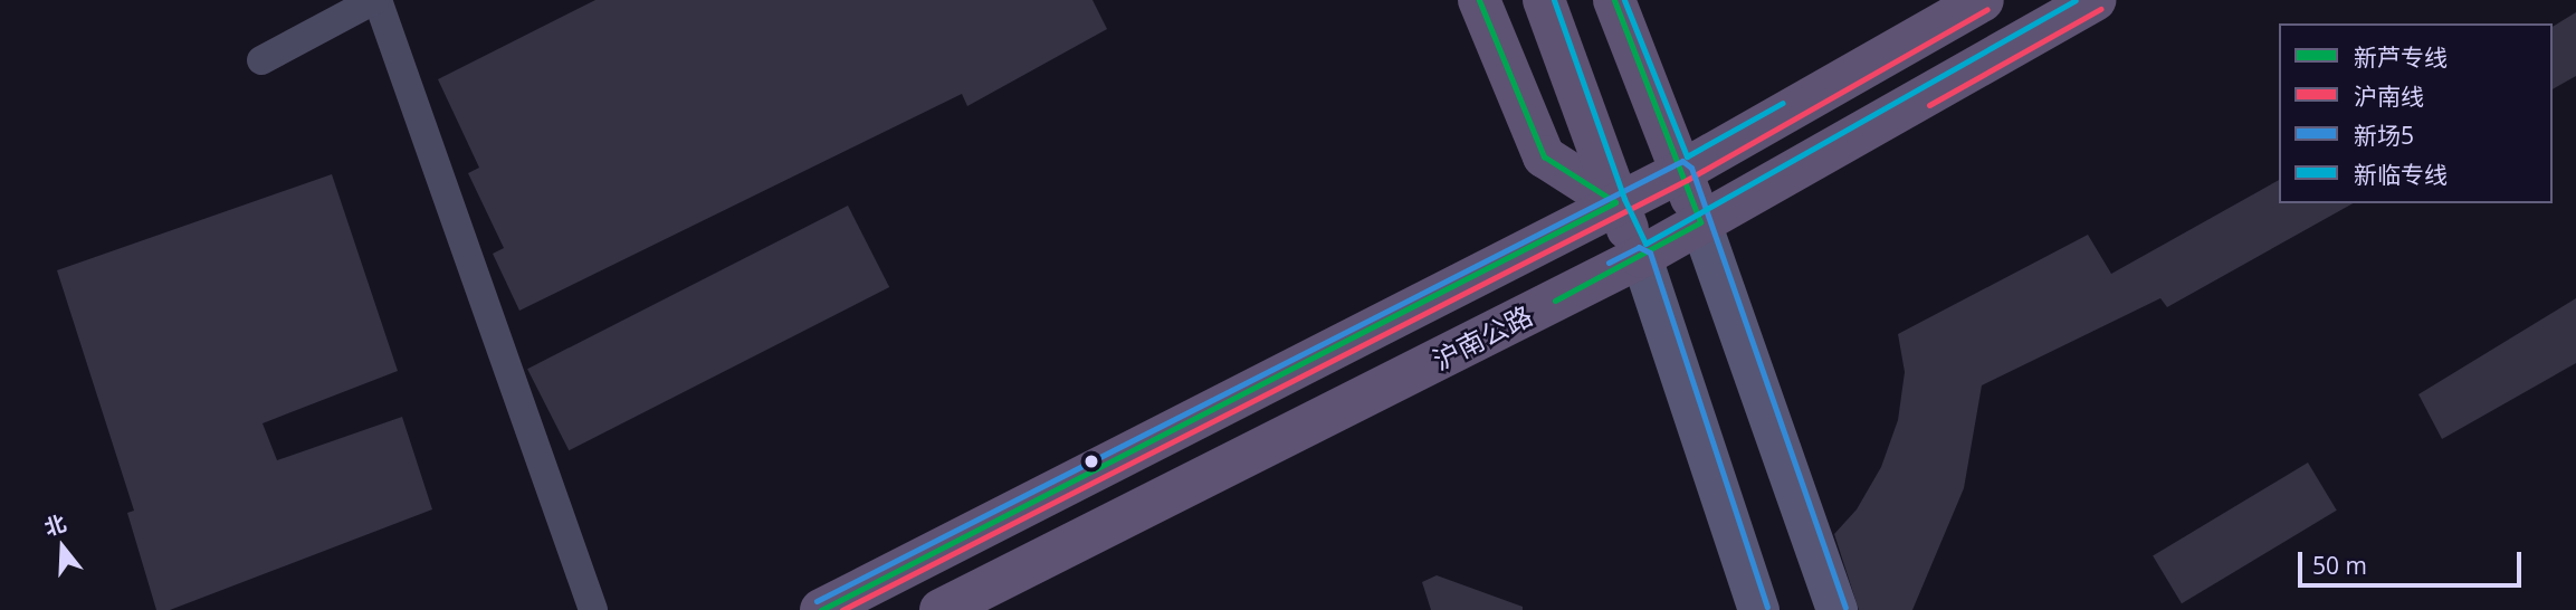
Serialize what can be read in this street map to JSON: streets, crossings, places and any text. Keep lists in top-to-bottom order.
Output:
{
  "streets": {
    "main road": ["沪南公路"]
  },
  "lines": [
    "transit line 新芦专线",
    "transit line 新临专线",
    "transit line 沪南线",
    "transit line 新场5"
  ],
  "legend": [
    "新芦专线",
    "沪南线",
    "新场5",
    "新临专线"
  ],
  "scale_bar": "50 m",
  "north": "top"
}
